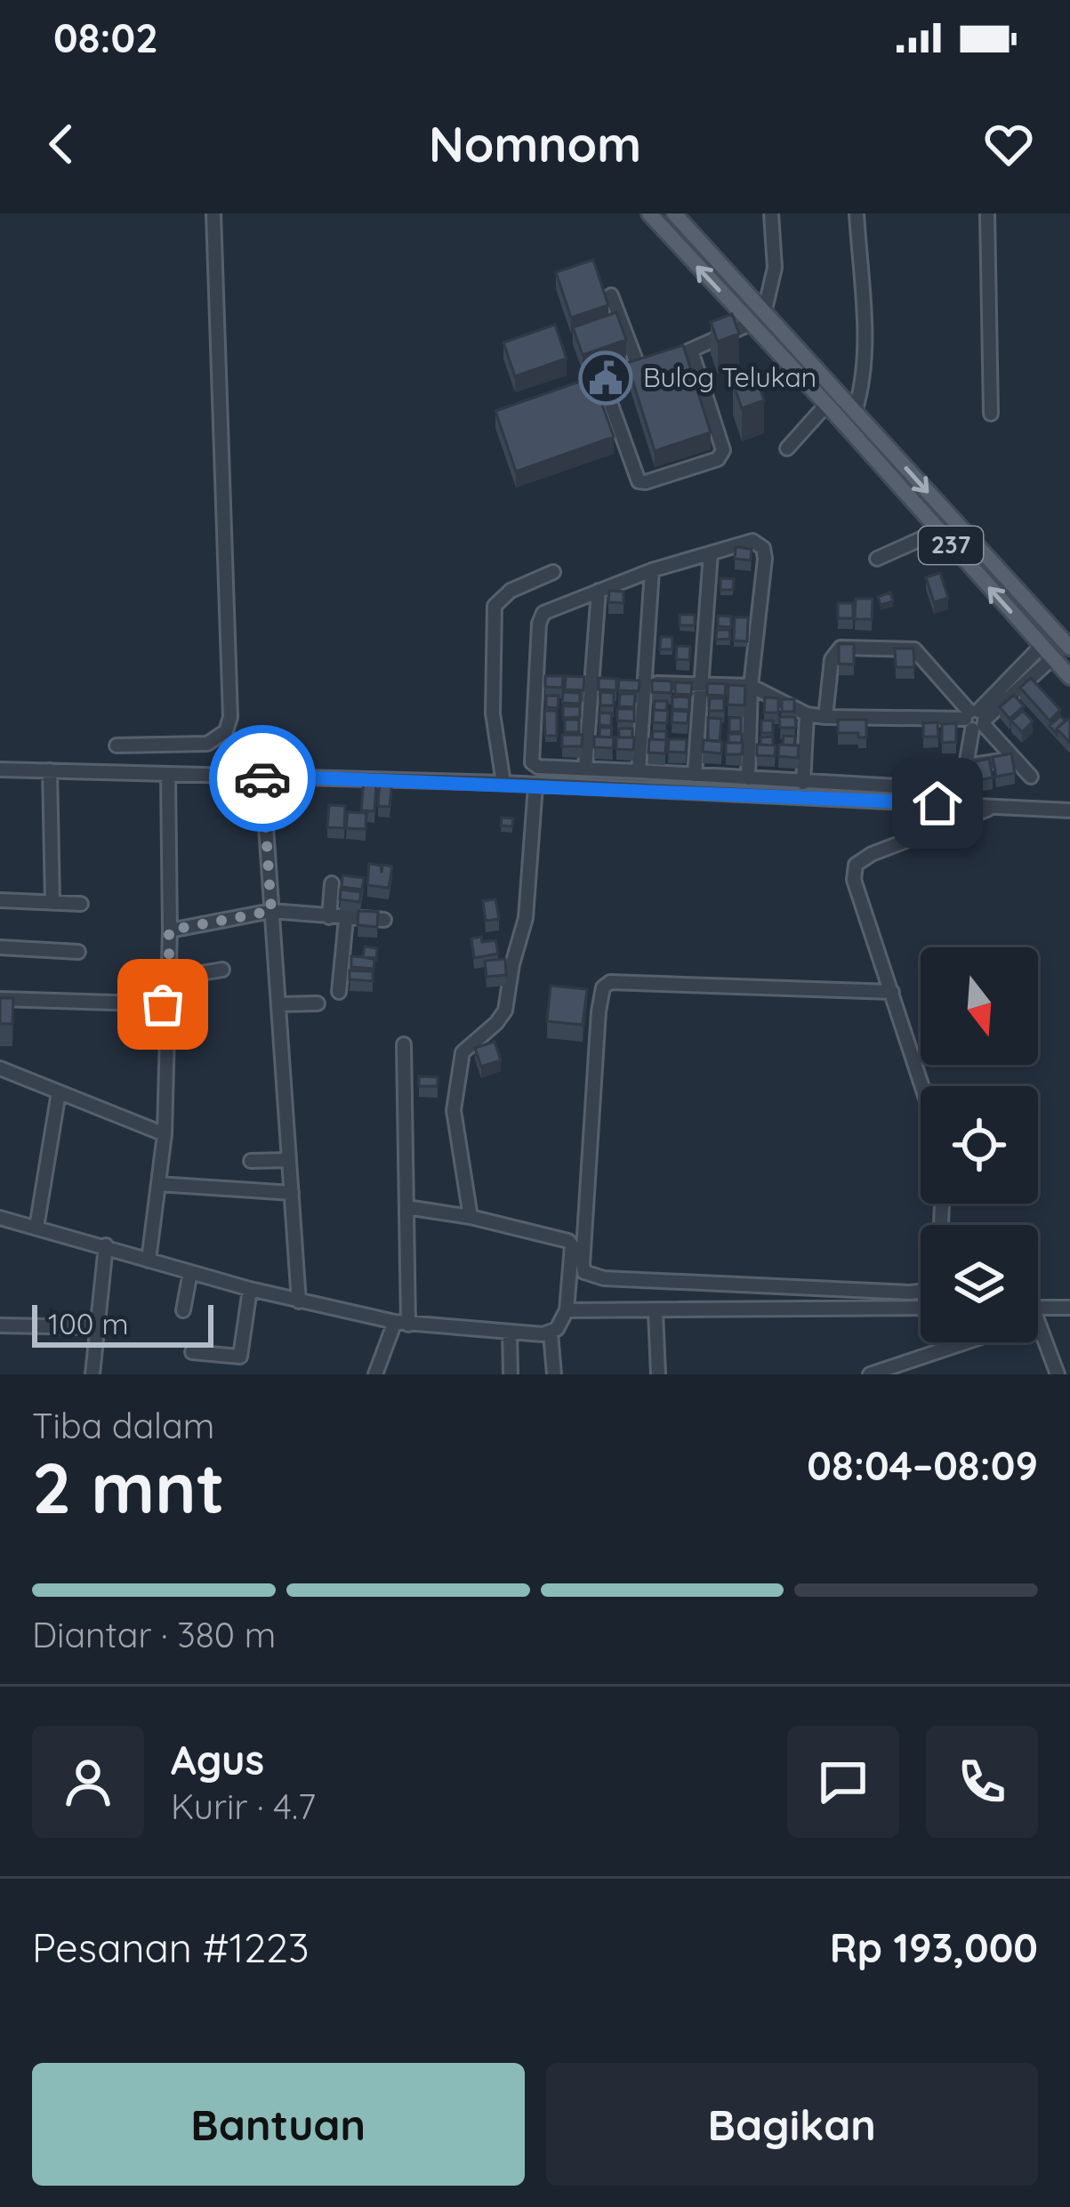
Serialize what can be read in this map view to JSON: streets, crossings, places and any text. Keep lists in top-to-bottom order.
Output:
{
  "streets": {
    "main road": ["237"]
  },
  "places": {
    "public building": ["Bulog Telukan"]
  },
  "scale_bar": "100 m",
  "north": "bottom",
  "page": {
    "status": "08:02",
    "header": "Nomnom",
    "scale": "100 m",
    "heading": ["2 mnt", "Tiba dalam", "08:04–08:09"],
    "panel": [
      "Agus",
      "Kurir · 4.7",
      "Pesanan #1223",
      "Rp 193,000"
    ],
    "bar": "Diantar · 380 m",
    "buttons": ["Bantuan", "Bagikan"]
  }
}
